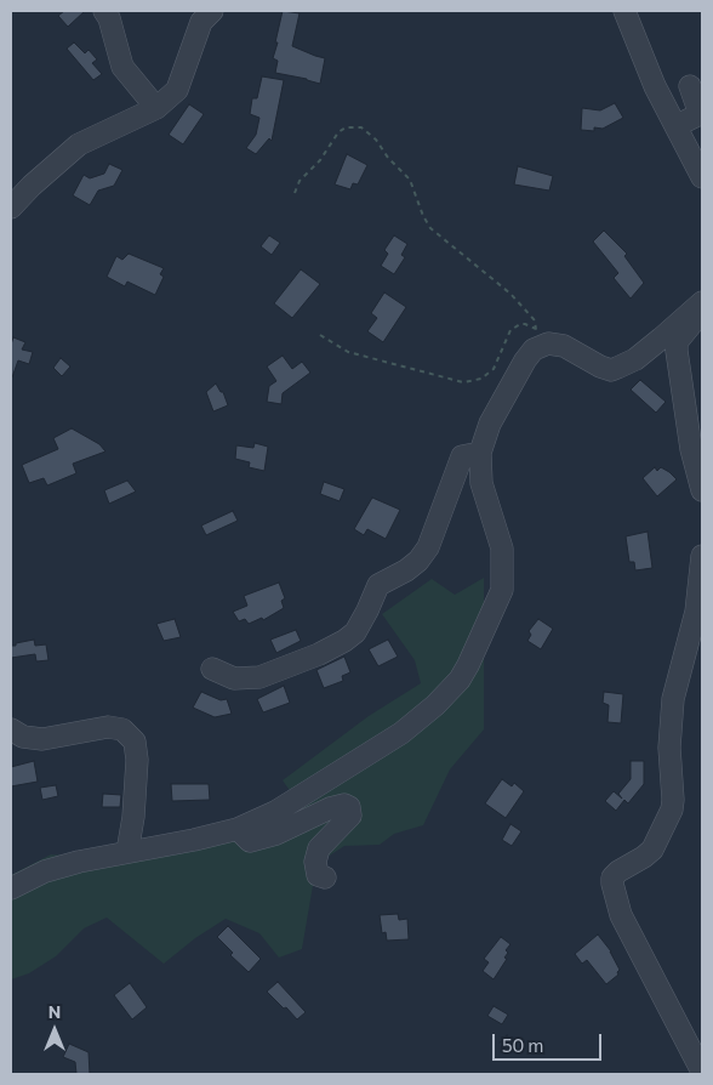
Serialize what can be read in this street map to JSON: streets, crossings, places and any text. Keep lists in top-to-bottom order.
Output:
{
  "scale_bar": "50 m",
  "north": "top"
}
